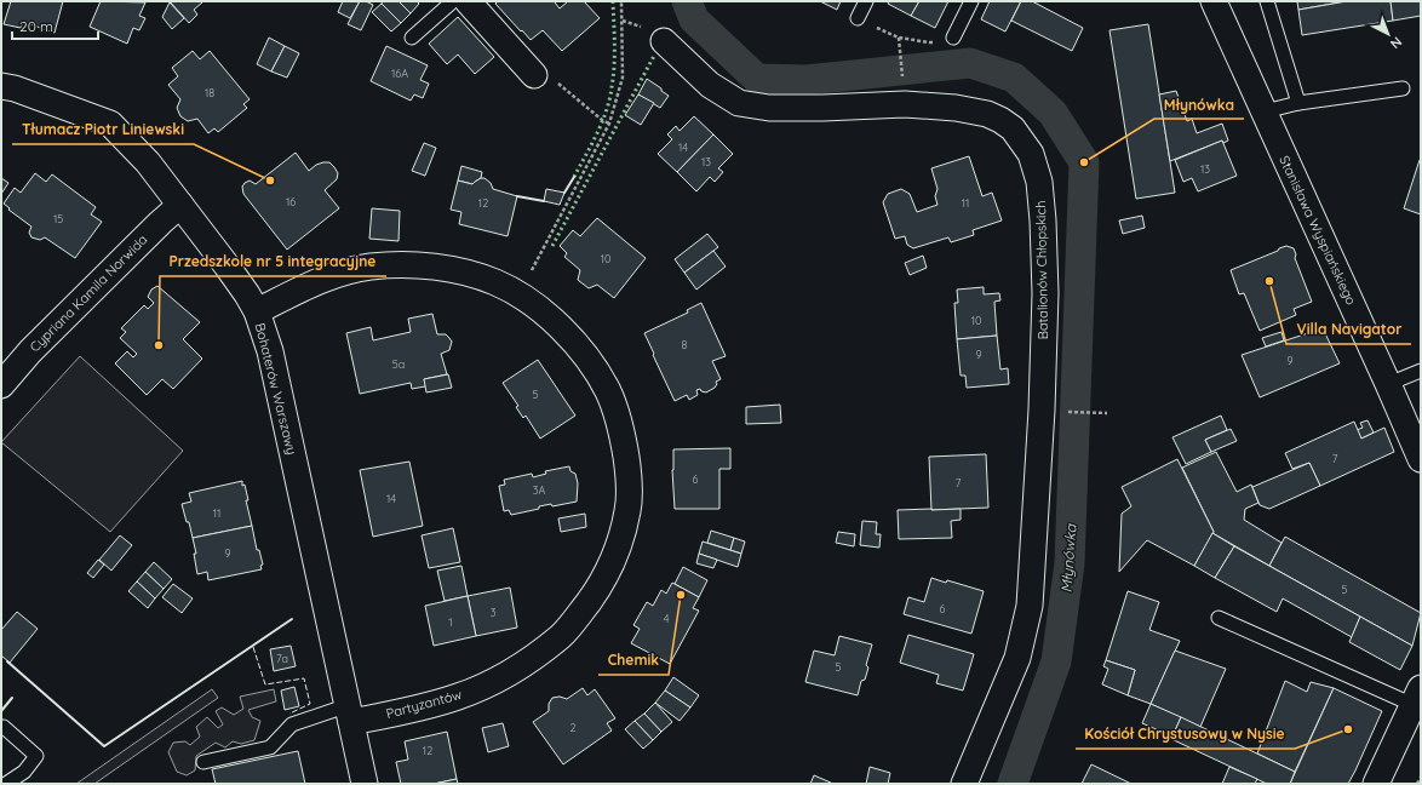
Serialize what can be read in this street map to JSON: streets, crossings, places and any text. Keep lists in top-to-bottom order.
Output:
{
  "streets": {
    "street": [
      "Stanisława Wyspiańskiego",
      "Batalionów Chłopskich",
      "Cypriana Kamila Norwida",
      "Bohaterów Warszawy",
      "Partyzantów"
    ]
  },
  "crossings": [
    ["Cypriana Kamila Norwida", "Bohaterów Warszawy"],
    ["Bohaterów Warszawy", "Partyzantów"]
  ],
  "water": ["Młynówka"],
  "places": [
    "Młynówka",
    "Tłumacz Piotr Liniewski",
    "Villa Navigator",
    "Przedszkole nr 5 integracyjne",
    "Chemik",
    "Kościół Chrystusowy w Nysie"
  ],
  "house_numbers": [
    "16A",
    "18",
    "14",
    "13",
    "13",
    "16",
    "12",
    "11",
    "15",
    "10",
    "10",
    "8",
    "9",
    "9",
    "5a",
    "5",
    "7",
    "6",
    "7",
    "3A",
    "14",
    "11",
    "9",
    "5",
    "6",
    "3",
    "4",
    "1",
    "7a",
    "5",
    "2",
    "12"
  ],
  "scale_bar": "20 m",
  "north": "bottom right"
}
